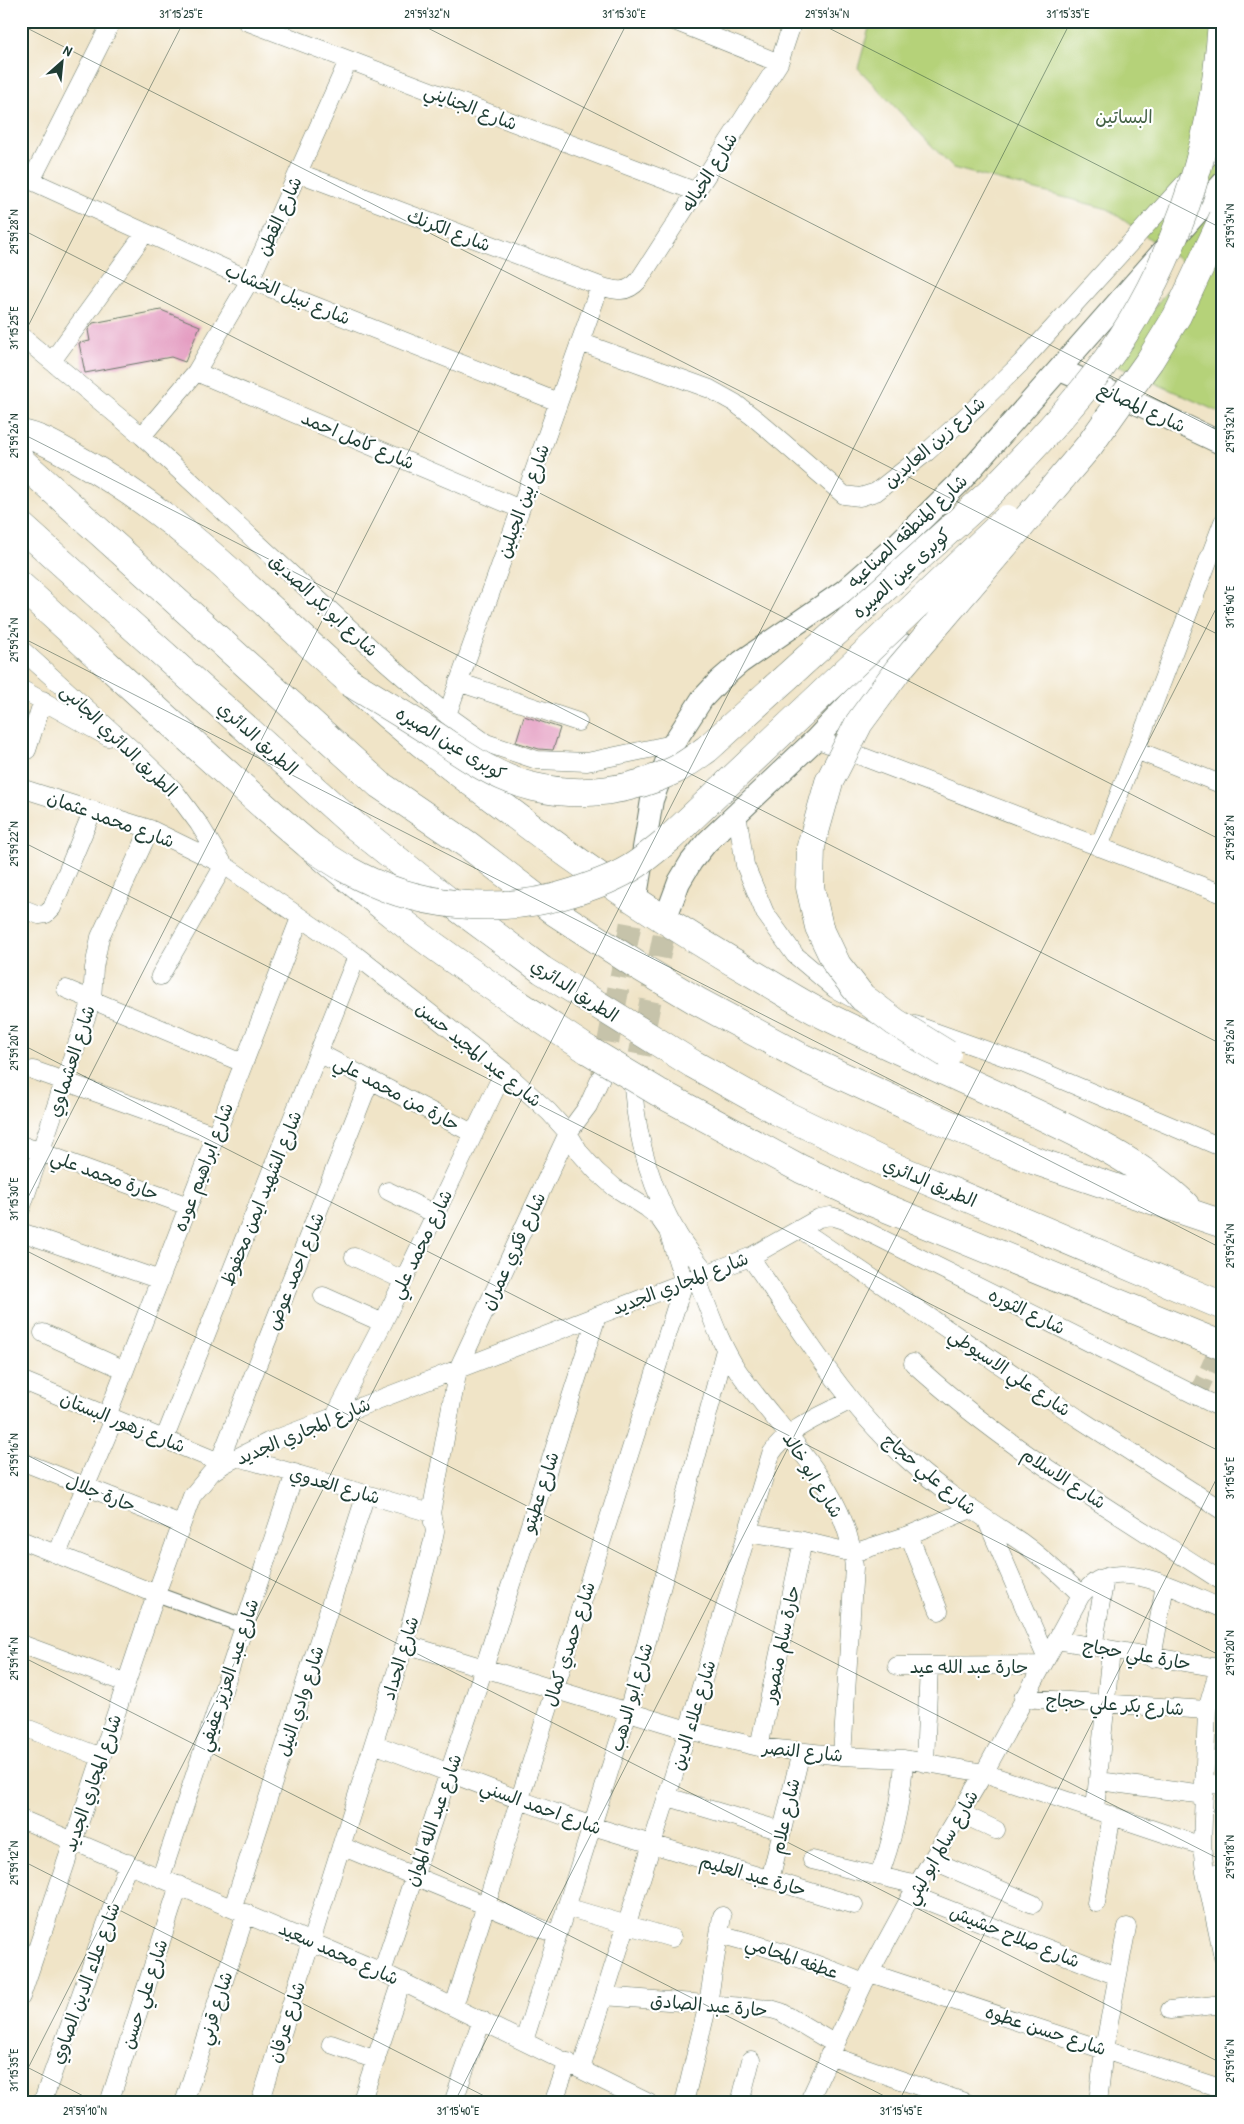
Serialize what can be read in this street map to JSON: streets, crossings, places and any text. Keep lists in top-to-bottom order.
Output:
{
  "streets": {
    "highway": ["كوبرى عين الصيره", "الطريق الدائري"],
    "street": [
      "شارع الجنايني",
      "شارع الخياله",
      "شارع القطن",
      "شارع الكرنك",
      "شارع نبيل الخشاب",
      "شارع المصانع",
      "شارع كامل احمد",
      "شارع زين العابدين",
      "شارع بين الجبلين",
      "شارع المنطقه الصناعيه",
      "شارع ابو بكر الصديق",
      "الطريق الدائري الجانبى",
      "شارع محمد عثمان",
      "شارع عبد المجيد حسن",
      "شارع العشماوي",
      "حارة من محمد علي",
      "شارع ابراهيم عوده",
      "حارة محمد علي",
      "شارع الشهيد ايمن محفوظ",
      "شارع محمد علي",
      "شارع فكري عمران",
      "شارع احمد عوض",
      "شارع المجاري الجديد",
      "شارع الثوره",
      "شارع علي الاسيوطي",
      "شارع زهور البستان",
      "شارع علي حجاج",
      "شارع ابو خالد",
      "شارع الاسلام",
      "شارع العدوي",
      "شارع عطيتو",
      "حارة جلال",
      "شارع حمدي كمال",
      "حارة سالم منصور",
      "حارة علي حجاج",
      "شارع الحداد",
      "حارة عبد الله عيد",
      "شارع عبد العزيز عفيفي",
      "شارع ابو الدهب",
      "شارع وادي النيل",
      "شارع بكر علي حجاج",
      "شارع علاء الدين",
      "شارع النصر",
      "شارع احمد السني",
      "شارع علام",
      "شارع عبد الله الموان",
      "شارع سالم ابو ليثي",
      "حارة عبد العليم",
      "شارع صلاح حشيش",
      "شارع محمد سعيد",
      "عطفه المحامي",
      "شارع علاء الدين الصاوي",
      "شارع علي حسن",
      "حارة عبد الصادق",
      "شارع قرني",
      "شارع عرفان",
      "شارع حسن عطوه"
    ]
  },
  "crossings": [
    ["شارع الجنايني", "شارع الخياله"],
    ["شارع الجنايني", "شارع القطن"],
    ["شارع الخياله", "شارع الكرنك"],
    ["شارع الخياله", "شارع بين الجبلين"],
    ["شارع القطن", "شارع الكرنك"],
    ["شارع القطن", "شارع نبيل الخشاب"],
    ["شارع القطن", "شارع كامل احمد"],
    ["شارع القطن", "شارع ابو بكر الصديق"],
    ["شارع الكرنك", "شارع بين الجبلين"],
    ["شارع نبيل الخشاب", "شارع بين الجبلين"],
    ["شارع المصانع", "شارع المنطقه الصناعيه"],
    ["شارع كامل احمد", "شارع بين الجبلين"],
    ["شارع زين العابدين", "شارع بين الجبلين"],
    ["شارع بين الجبلين", "شارع ابو بكر الصديق"],
    ["شارع المنطقه الصناعيه", "شارع ابو بكر الصديق"],
    ["الطريق الدائري الجانبى", "شارع محمد عثمان"],
    ["شارع محمد عثمان", "شارع عبد المجيد حسن"],
    ["شارع محمد عثمان", "شارع العشماوي"],
    ["شارع محمد عثمان", "شارع ابراهيم عوده"],
    ["شارع عبد المجيد حسن", "شارع ابراهيم عوده"],
    ["شارع عبد المجيد حسن", "شارع الشهيد ايمن محفوظ"],
    ["شارع عبد المجيد حسن", "شارع محمد علي"],
    ["شارع عبد المجيد حسن", "شارع فكري عمران"],
    ["شارع عبد المجيد حسن", "شارع المجاري الجديد"],
    ["شارع عبد المجيد حسن", "شارع ابو خالد"],
    ["شارع عبد المجيد حسن", "شارع حمدي كمال"],
    ["شارع العشماوي", "حارة محمد علي"],
    ["حارة من محمد علي", "شارع الشهيد ايمن محفوظ"],
    ["حارة من محمد علي", "شارع محمد علي"],
    ["حارة من محمد علي", "شارع احمد عوض"],
    ["شارع ابراهيم عوده", "حارة محمد علي"],
    ["شارع ابراهيم عوده", "شارع زهور البستان"],
    ["شارع ابراهيم عوده", "حارة جلال"],
    ["شارع الشهيد ايمن محفوظ", "شارع زهور البستان"],
    ["شارع محمد علي", "شارع المجاري الجديد"],
    ["شارع فكري عمران", "شارع المجاري الجديد"],
    ["شارع فكري عمران", "شارع الحداد"],
    ["شارع احمد عوض", "شارع المجاري الجديد"],
    ["شارع احمد عوض", "شارع زهور البستان"],
    ["شارع احمد عوض", "شارع العدوي"],
    ["شارع المجاري الجديد", "شارع الثوره"],
    ["شارع المجاري الجديد", "شارع علي الاسيوطي"],
    ["شارع المجاري الجديد", "شارع زهور البستان"],
    ["شارع المجاري الجديد", "شارع علي حجاج"],
    ["شارع المجاري الجديد", "شارع ابو خالد"],
    ["شارع المجاري الجديد", "شارع العدوي"],
    ["شارع المجاري الجديد", "شارع عطيتو"],
    ["شارع المجاري الجديد", "حارة جلال"],
    ["شارع المجاري الجديد", "شارع حمدي كمال"],
    ["شارع المجاري الجديد", "شارع الحداد"],
    ["شارع المجاري الجديد", "شارع محمد سعيد"],
    ["شارع زهور البستان", "شارع العدوي"],
    ["شارع علي حجاج", "شارع علاء الدين"],
    ["شارع علي حجاج", "شارع سالم ابو ليثي"],
    ["شارع ابو خالد", "شارع حمدي كمال"],
    ["شارع ابو خالد", "شارع ابو الدهب"],
    ["شارع ابو خالد", "شارع علاء الدين"],
    ["شارع ابو خالد", "شارع النصر"],
    ["شارع العدوي", "شارع الحداد"],
    ["شارع العدوي", "شارع عبد العزيز عفيفي"],
    ["شارع العدوي", "شارع وادي النيل"],
    ["شارع عطيتو", "شارع النصر"],
    ["شارع عطيتو", "شارع عبد الله الموان"],
    ["شارع حمدي كمال", "شارع النصر"],
    ["شارع حمدي كمال", "شارع احمد السني"],
    ["شارع حمدي كمال", "شارع محمد سعيد"],
    ["حارة سالم منصور", "شارع النصر"],
    ["حارة علي حجاج", "شارع سالم ابو ليثي"],
    ["شارع الحداد", "شارع النصر"],
    ["شارع الحداد", "شارع احمد السني"],
    ["شارع الحداد", "شارع محمد سعيد"],
    ["شارع الحداد", "شارع عرفان"],
    ["حارة عبد الله عيد", "شارع سالم ابو ليثي"],
    ["شارع عبد العزيز عفيفي", "شارع محمد سعيد"],
    ["شارع ابو الدهب", "شارع النصر"],
    ["شارع ابو الدهب", "شارع احمد السني"],
    ["شارع ابو الدهب", "شارع محمد سعيد"],
    ["شارع وادي النيل", "شارع محمد سعيد"],
    ["شارع وادي النيل", "شارع قرني"],
    ["شارع بكر علي حجاج", "شارع سالم ابو ليثي"],
    ["شارع علاء الدين", "شارع النصر"],
    ["شارع علاء الدين", "شارع احمد السني"],
    ["شارع علاء الدين", "حارة عبد العليم"],
    ["شارع علاء الدين", "شارع محمد سعيد"],
    ["شارع علاء الدين", "حارة عبد الصادق"],
    ["شارع النصر", "شارع علام"],
    ["شارع النصر", "شارع عبد الله الموان"],
    ["شارع النصر", "شارع سالم ابو ليثي"],
    ["شارع احمد السني", "شارع عبد الله الموان"],
    ["شارع احمد السني", "حارة عبد العليم"],
    ["شارع علام", "حارة عبد العليم"],
    ["شارع عبد الله الموان", "شارع محمد سعيد"],
    ["شارع سالم ابو ليثي", "شارع صلاح حشيش"],
    ["شارع سالم ابو ليثي", "عطفه المحامي"],
    ["شارع سالم ابو ليثي", "حارة عبد الصادق"],
    ["شارع سالم ابو ليثي", "شارع حسن عطوه"],
    ["شارع محمد سعيد", "شارع علاء الدين الصاوي"],
    ["شارع محمد سعيد", "شارع علي حسن"],
    ["شارع محمد سعيد", "شارع قرني"],
    ["شارع محمد سعيد", "شارع عرفان"],
    ["عطفه المحامي", "شارع حسن عطوه"]
  ],
  "parks": ["البساتين"],
  "north": "top right",
  "coordinates": [
    "31°15'25\"E",
    "29°59'32\"N",
    "31°15'30\"E",
    "29°59'34\"N",
    "31°15'35\"E",
    "29°59'28\"N",
    "29°59'26\"N",
    "31°15'40\"E",
    "29°59'24\"N",
    "29°59'22\"N",
    "29°59'20\"N",
    "29°59'16\"N",
    "31°15'45\"E",
    "29°59'14\"N",
    "29°59'18\"N",
    "29°59'12\"N",
    "29°59'10\"N"
  ]
}
